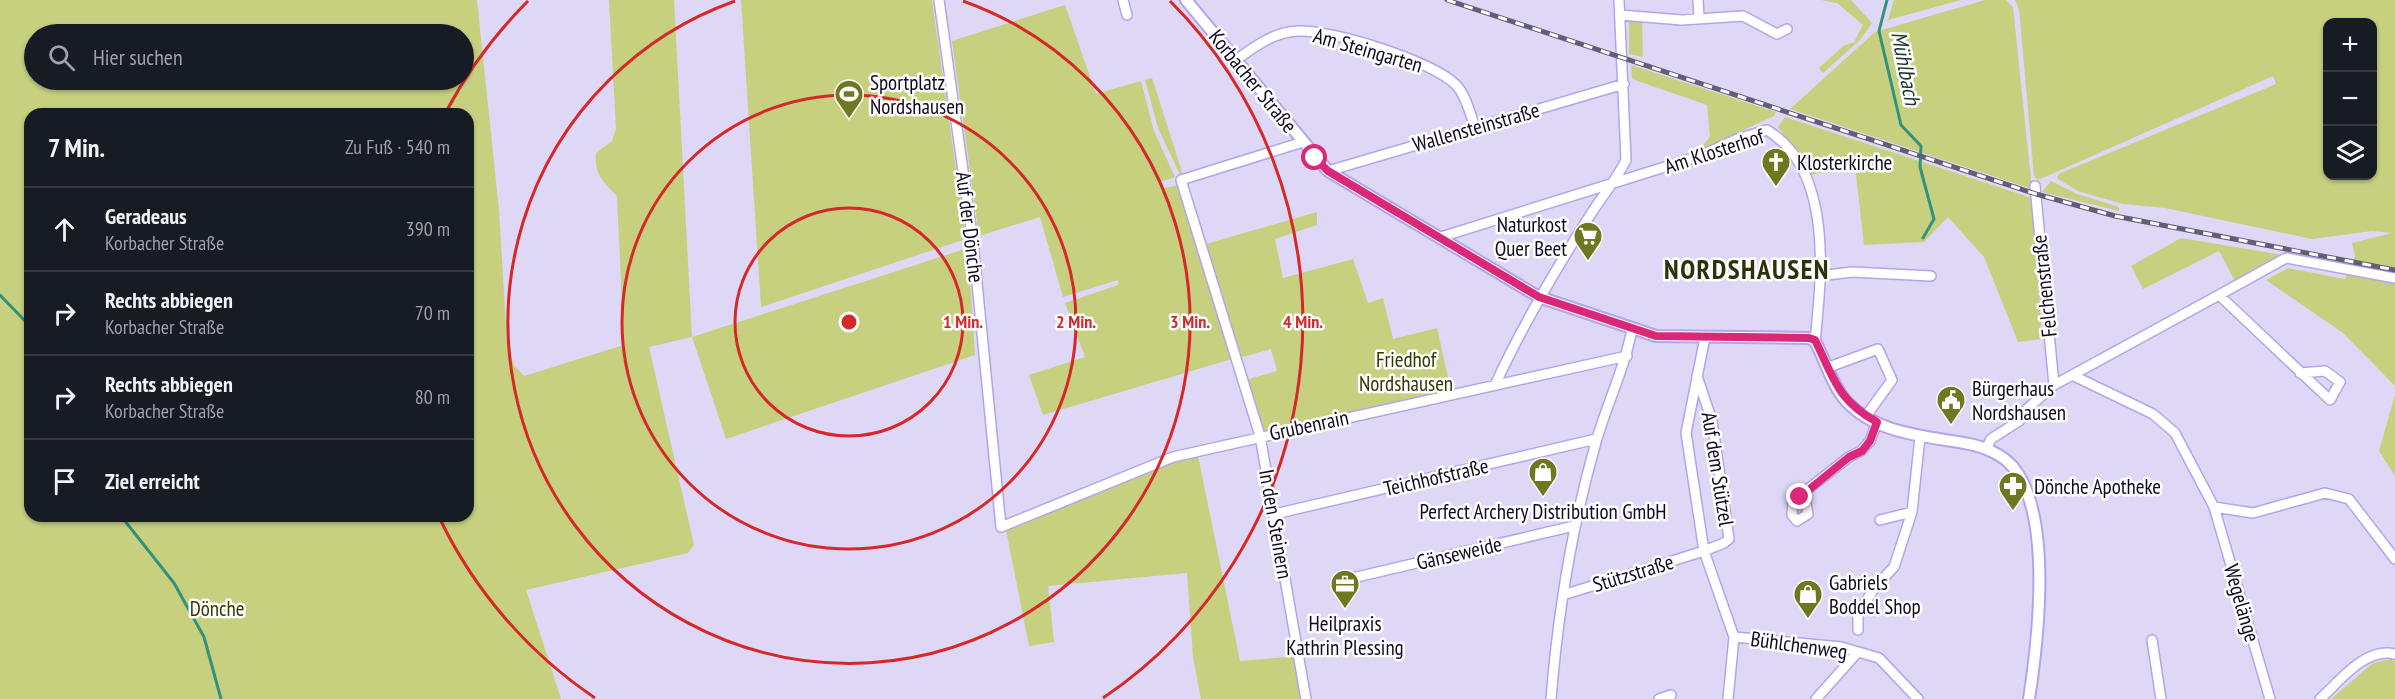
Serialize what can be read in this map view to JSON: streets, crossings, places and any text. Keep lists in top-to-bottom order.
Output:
{
  "streets": {
    "street": [
      "Am Steingarten",
      "Korbacher Straße",
      "Wallensteinstraße",
      "Am Klosterhof",
      "Auf der Dönche",
      "Felchenstraße",
      "Grubenrain",
      "Auf dem Stützel",
      "Teichhofstraße",
      "In den Steinern",
      "Gänseweide",
      "Stützstraße",
      "Wegelänge",
      "Bühlchenweg"
    ]
  },
  "crossings": [
    ["Am Steingarten", "Korbacher Straße"],
    ["Am Steingarten", "Wallensteinstraße"],
    ["Korbacher Straße", "Wallensteinstraße"],
    ["Korbacher Straße", "Am Klosterhof"],
    ["Korbacher Straße", "In den Steinern"],
    ["Auf der Dönche", "Grubenrain"],
    ["Grubenrain", "In den Steinern"],
    ["Auf dem Stützel", "Stützstraße"],
    ["Teichhofstraße", "In den Steinern"]
  ],
  "districts": ["NORDSHAUSEN"],
  "water": ["Mühlbach"],
  "parks": ["Friedhof Nordshausen", "Dönche"],
  "places": {
    "sports": ["Sportplatz Nordshausen"],
    "church": ["Klosterkirche"],
    "supermarket": ["Naturkost Quer Beet"],
    "public building": ["Bürgerhaus Nordshausen"],
    "shop": ["Perfect Archery Distribution GmbH", "Gabriels Boddel Shop"],
    "pharmacy": ["Dönche Apotheke"],
    "office": ["Heilpraxis Kathrin Plessing"]
  },
  "page": {
    "map_buttons": ["+", "−"],
    "search": "Hier suchen",
    "heading": ["7 Min.", "Zu Fuß · 540 m"],
    "list": [
      ["Geradeaus", "Korbacher Straße", "390 m"],
      ["Rechts abbiegen", "Korbacher Straße", "70 m"],
      ["Rechts abbiegen", "Korbacher Straße", "80 m"],
      "Ziel erreicht"
    ]
  },
  "rings": [
    "1 Min.",
    "2 Min.",
    "3 Min.",
    "4 Min."
  ]
}
